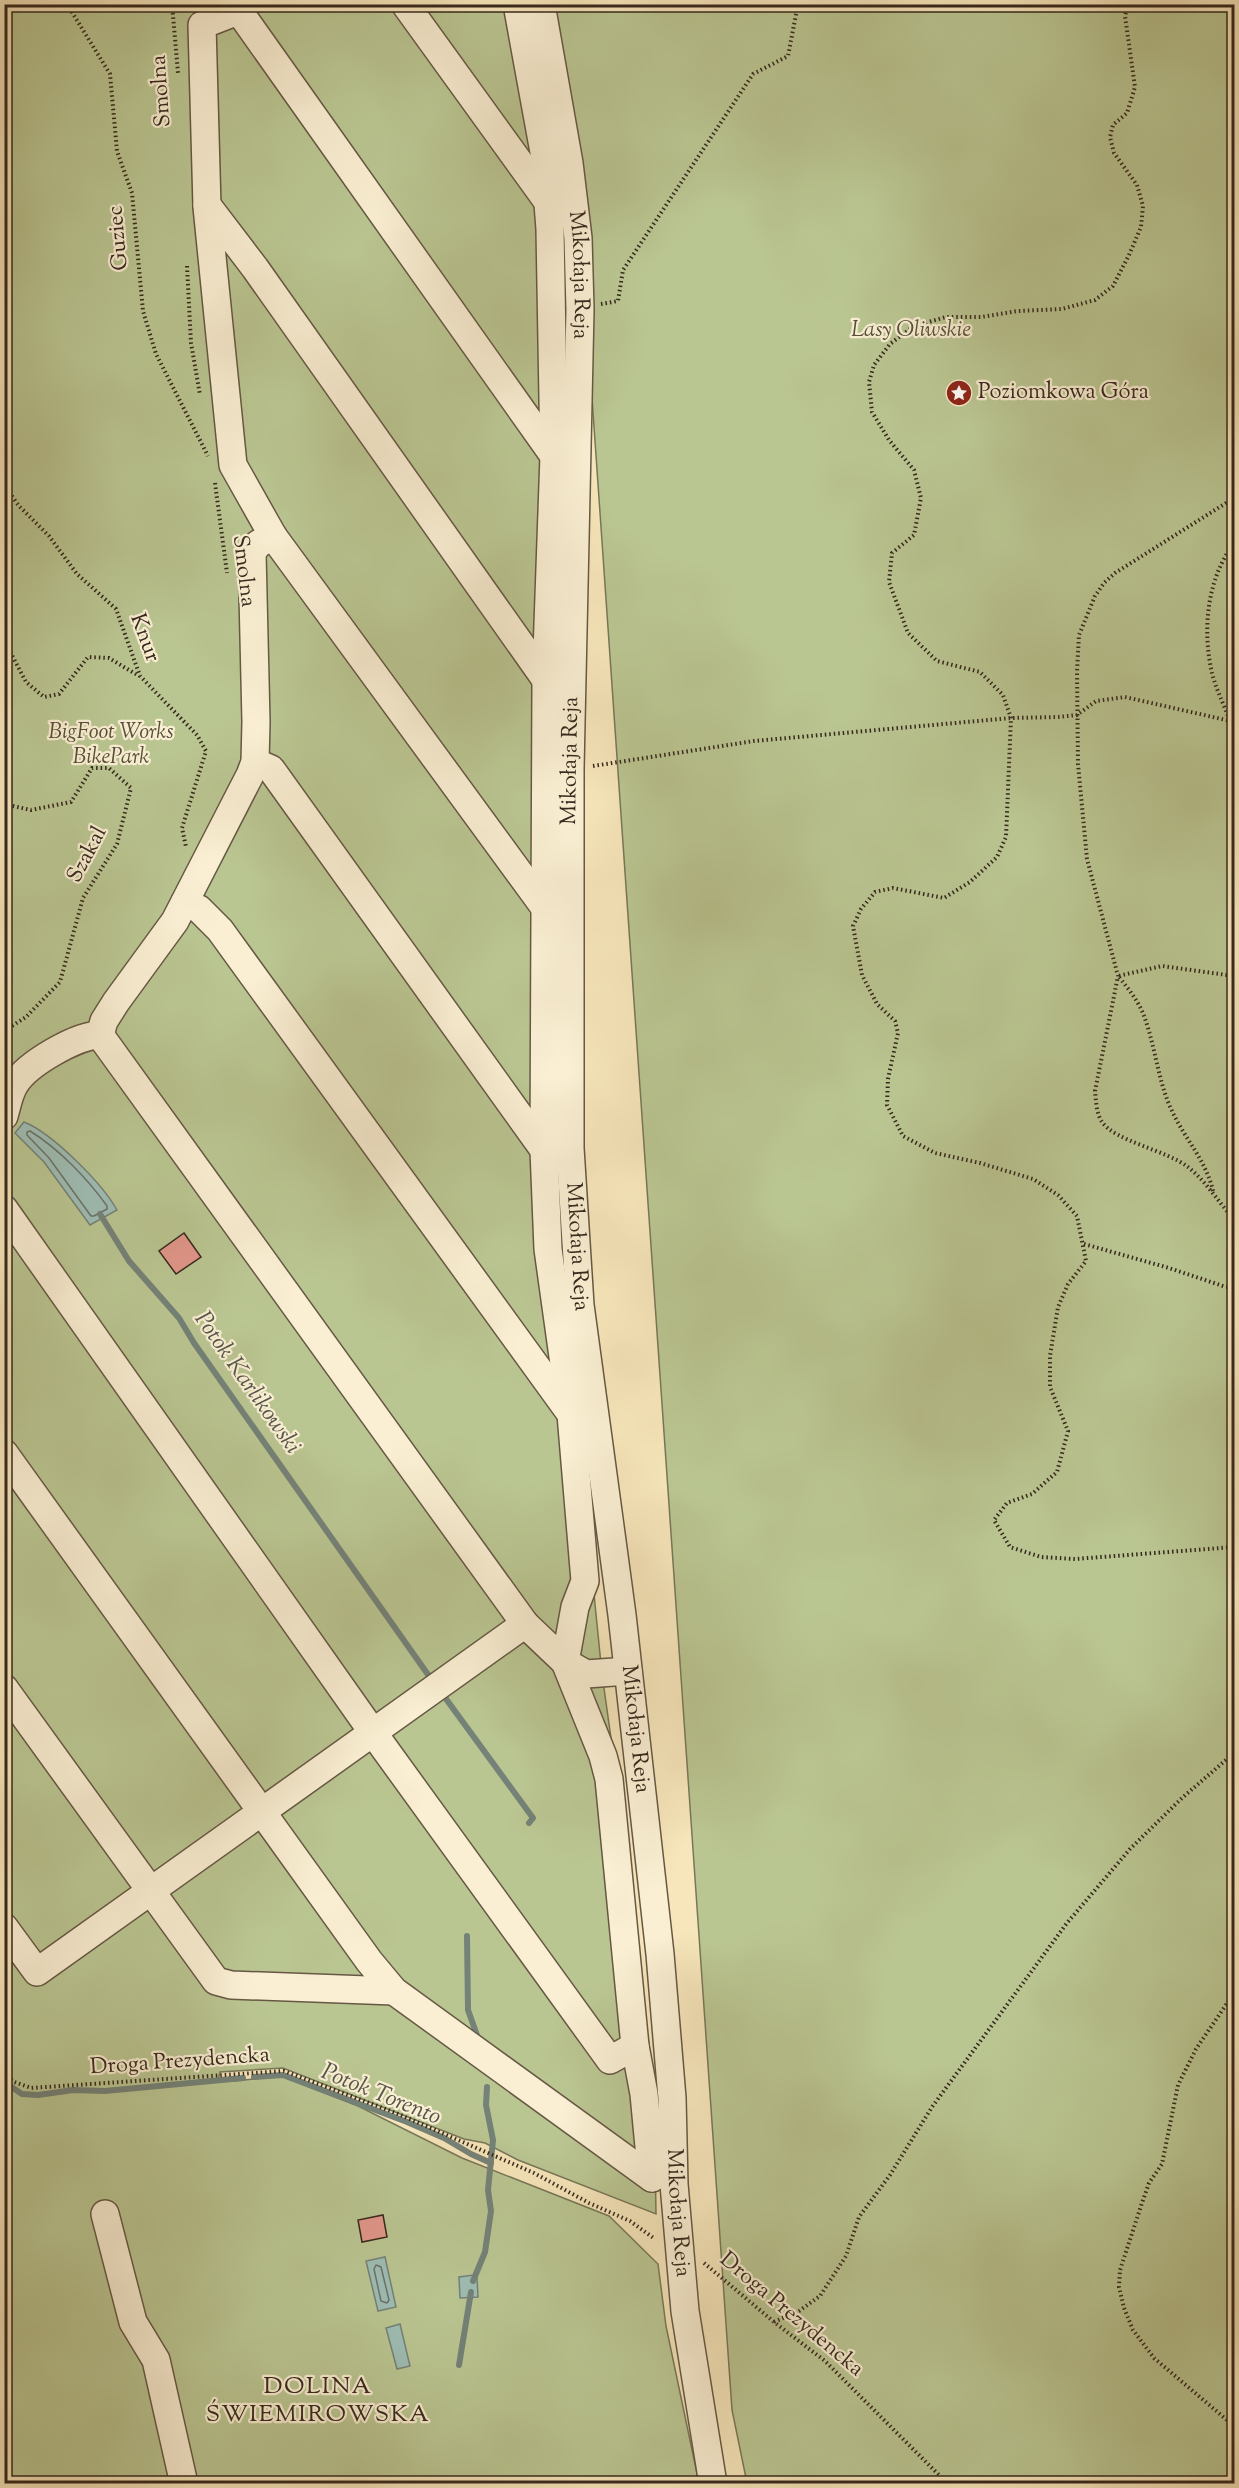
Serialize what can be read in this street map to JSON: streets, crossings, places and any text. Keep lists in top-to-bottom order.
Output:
{
  "streets": {
    "street": ["Mikołaja Reja"],
    "path": [
      "Smolna",
      "Guziec",
      "Knur",
      "Szakal",
      "Droga Prezydencka"
    ]
  },
  "crossings": [
    ["Mikołaja Reja", "Droga Prezydencka"]
  ],
  "districts": ["DOLINA ŚWIEMIROWSKA"],
  "water": ["Potok Karlikowski", "Potok Torento"],
  "parks": ["Lasy Oliwskie", "BigFoot Works BikePark"],
  "places": {
    "place": ["Poziomkowa Góra"]
  }
}
